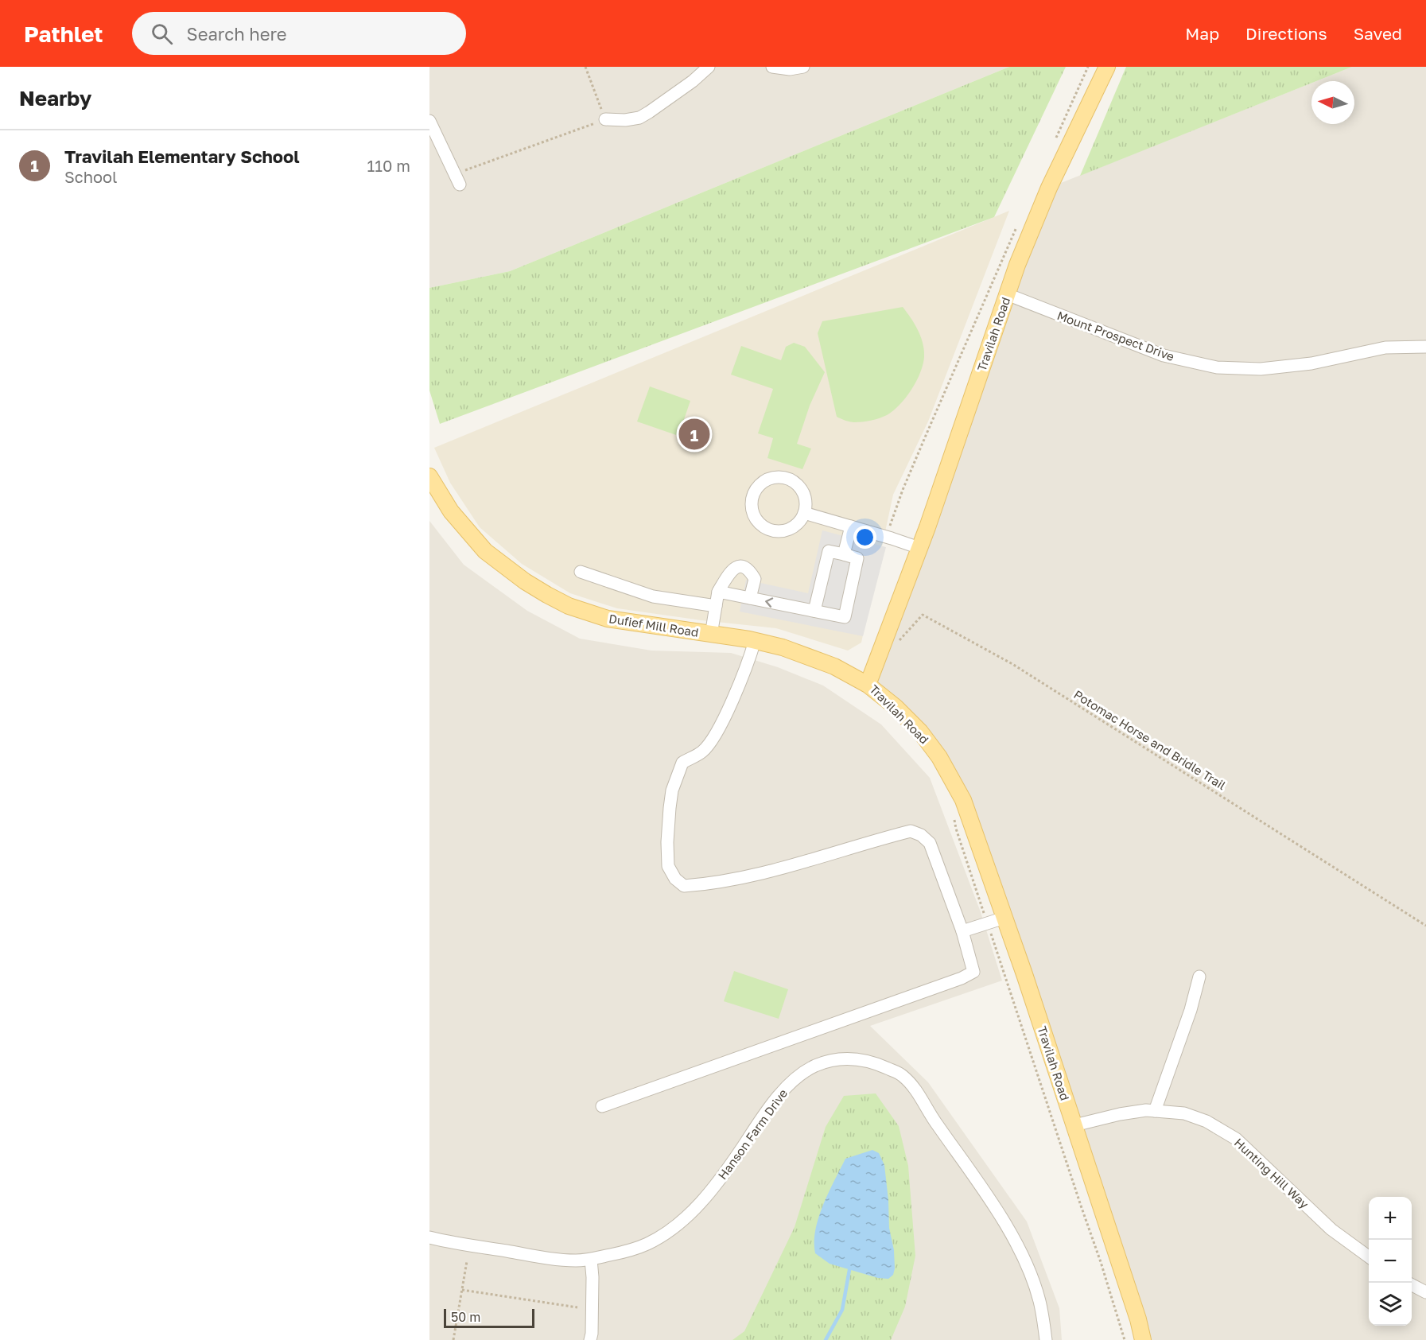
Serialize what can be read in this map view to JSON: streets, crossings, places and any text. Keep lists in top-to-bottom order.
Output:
{
  "streets": {
    "main road": ["Travilah Road", "Dufief Mill Road"],
    "street": ["Mount Prospect Drive", "Hanson Farm Drive", "Hunting Hill Way"],
    "path": ["Potomac Horse and Bridle Trail"]
  },
  "crossings": [
    ["Travilah Road", "Mount Prospect Drive"],
    ["Travilah Road", "Dufief Mill Road"],
    ["Travilah Road", "Hunting Hill Way"]
  ],
  "scale_bar": "50 m",
  "north": "left",
  "page": {
    "header": "Pathlet",
    "search": "Search here",
    "nav": ["Map", "Directions", "Saved"],
    "heading": "Nearby",
    "list": [
      {
        "mark": "1",
        "name": "Travilah Elementary School",
        "note": "School",
        "value": "110 m"
      }
    ],
    "pins": "1",
    "map_buttons": ["+", "−"],
    "scale": "50 m"
  }
}
